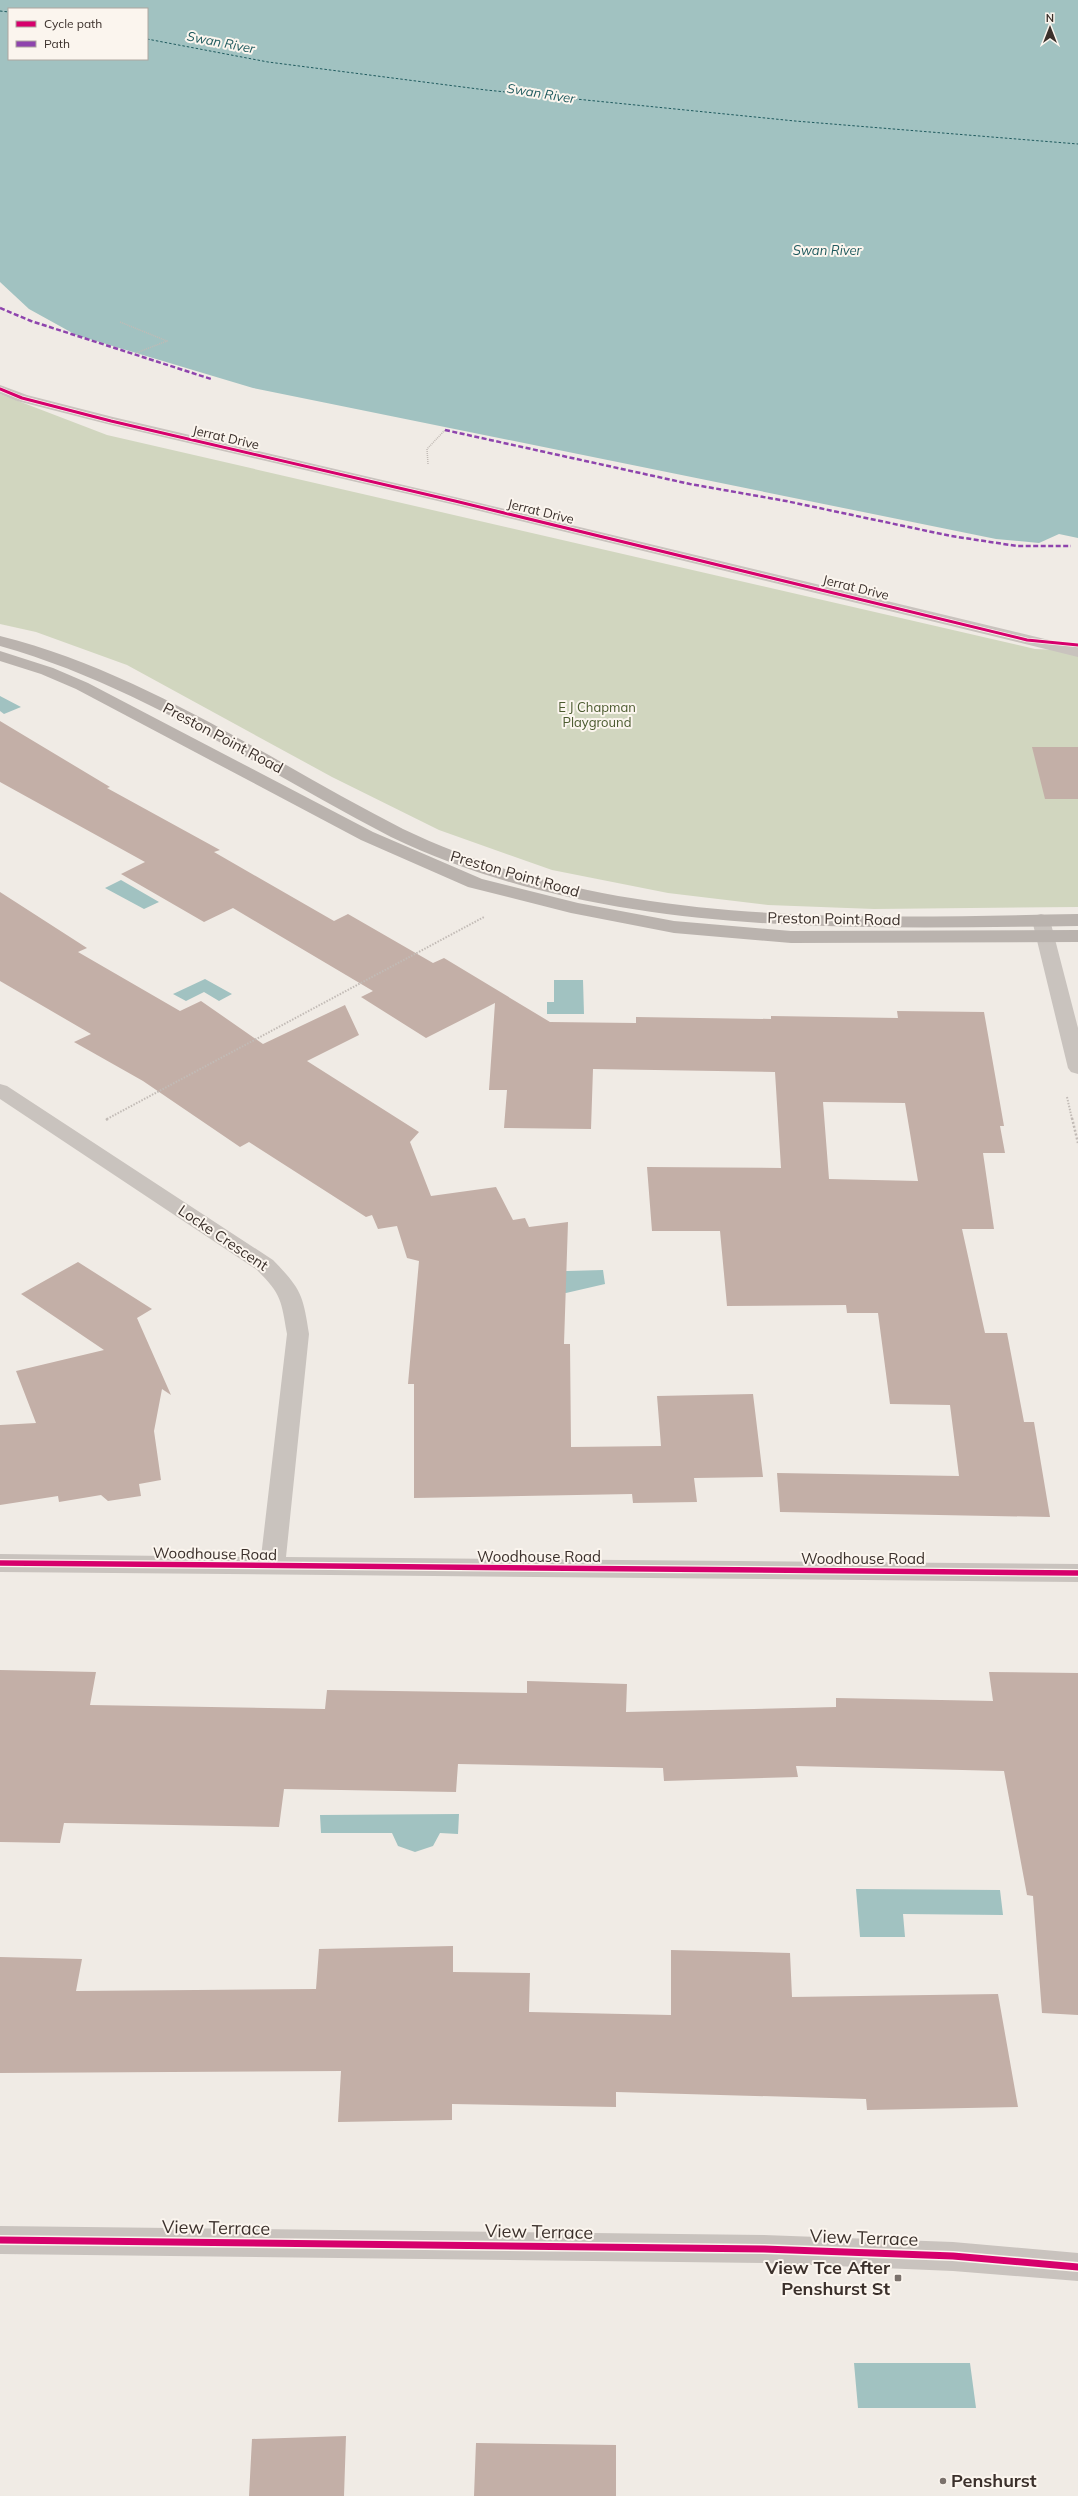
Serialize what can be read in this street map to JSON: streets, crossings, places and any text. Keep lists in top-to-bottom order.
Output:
{
  "streets": {
    "main road": ["Preston Point Road"],
    "street": [
      "Jerrat Drive",
      "Locke Crescent",
      "Woodhouse Road",
      "View Terrace"
    ]
  },
  "crossings": [
    ["Locke Crescent", "Woodhouse Road"]
  ],
  "water": ["Swan River"],
  "parks": ["E J Chapman Playground"],
  "places": {
    "transit": ["View Tce After Penshurst St"],
    "other": ["Penshurst"]
  },
  "legend": ["Cycle path", "Path"],
  "north": "top"
}
